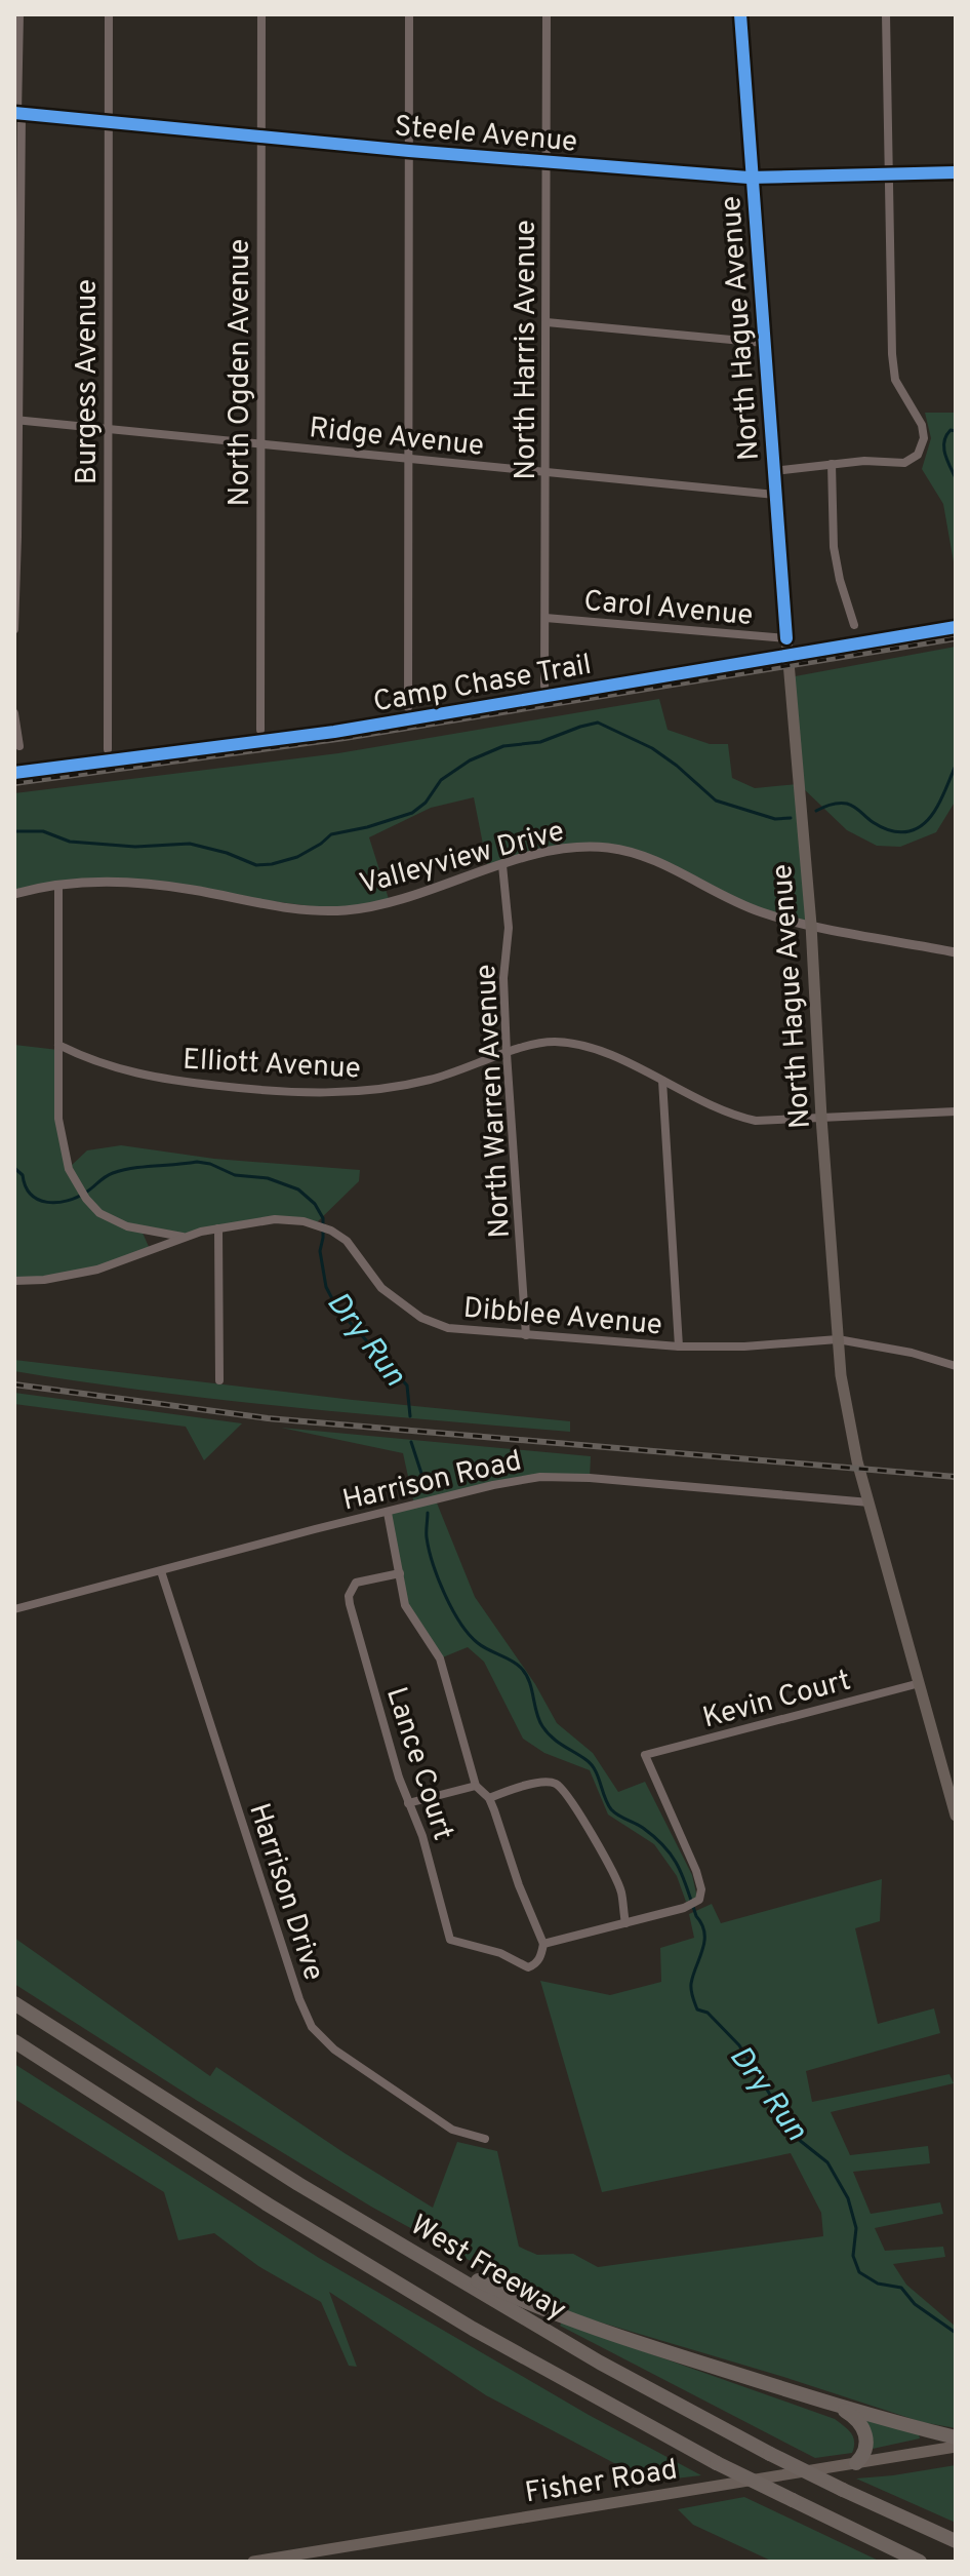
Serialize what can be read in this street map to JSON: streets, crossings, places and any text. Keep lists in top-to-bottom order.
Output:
{
  "streets": {
    "highway": ["West Freeway"],
    "main road": ["North Hague Avenue", "Fisher Road"],
    "street": [
      "Steele Avenue",
      "North Harris Avenue",
      "North Ogden Avenue",
      "Burgess Avenue",
      "Ridge Avenue",
      "Carol Avenue",
      "Valleyview Drive",
      "Elliott Avenue",
      "North Warren Avenue",
      "Dibblee Avenue",
      "Harrison Road",
      "Kevin Court",
      "Lance Court",
      "Harrison Drive"
    ],
    "cycle path": ["Camp Chase Trail"]
  },
  "crossings": [
    ["Steele Avenue", "North Hague Avenue"],
    ["Steele Avenue", "North Harris Avenue"],
    ["Steele Avenue", "North Ogden Avenue"],
    ["Steele Avenue", "Burgess Avenue"],
    ["North Hague Avenue", "Ridge Avenue"],
    ["North Hague Avenue", "Carol Avenue"],
    ["North Hague Avenue", "Valleyview Drive"],
    ["North Hague Avenue", "Elliott Avenue"],
    ["North Hague Avenue", "Dibblee Avenue"],
    ["North Hague Avenue", "Harrison Road"],
    ["North Hague Avenue", "Kevin Court"],
    ["North Harris Avenue", "Ridge Avenue"],
    ["North Harris Avenue", "Carol Avenue"],
    ["North Ogden Avenue", "Ridge Avenue"],
    ["Burgess Avenue", "Ridge Avenue"],
    ["Valleyview Drive", "North Warren Avenue"],
    ["Elliott Avenue", "North Warren Avenue"],
    ["North Warren Avenue", "Dibblee Avenue"],
    ["Harrison Road", "Harrison Drive"]
  ],
  "water": ["Dry Run"]
}
